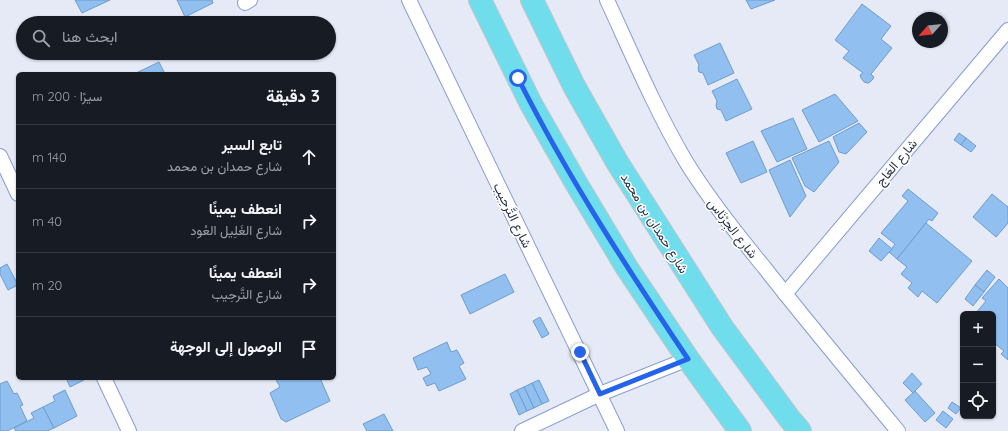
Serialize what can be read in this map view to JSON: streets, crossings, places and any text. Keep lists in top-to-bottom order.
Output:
{
  "streets": {
    "main road": ["شارع حمدان بن محمد"],
    "street": ["شارع العَاج", "شارع التَّرحِيب", "شارع الجِرْنَاس"]
  },
  "crossings": [
    ["شارع العَاج", "شارع الجِرْنَاس"]
  ],
  "north": "bottom left",
  "page": {
    "search": "ابحث هنا",
    "heading": ["3 دقيقة", "سيرًا · 200 m"],
    "list": [
      ["تابع السير", "شارع حمدان بن محمد", "140 m"],
      ["انعطف يمينًا", "شارع الغَلِيل العُود", "40 m"],
      ["انعطف يمينًا", "شارع التَّرحِيب", "20 m"],
      "الوصول إلى الوجهة"
    ],
    "map_buttons": ["+", "−"]
  }
}
